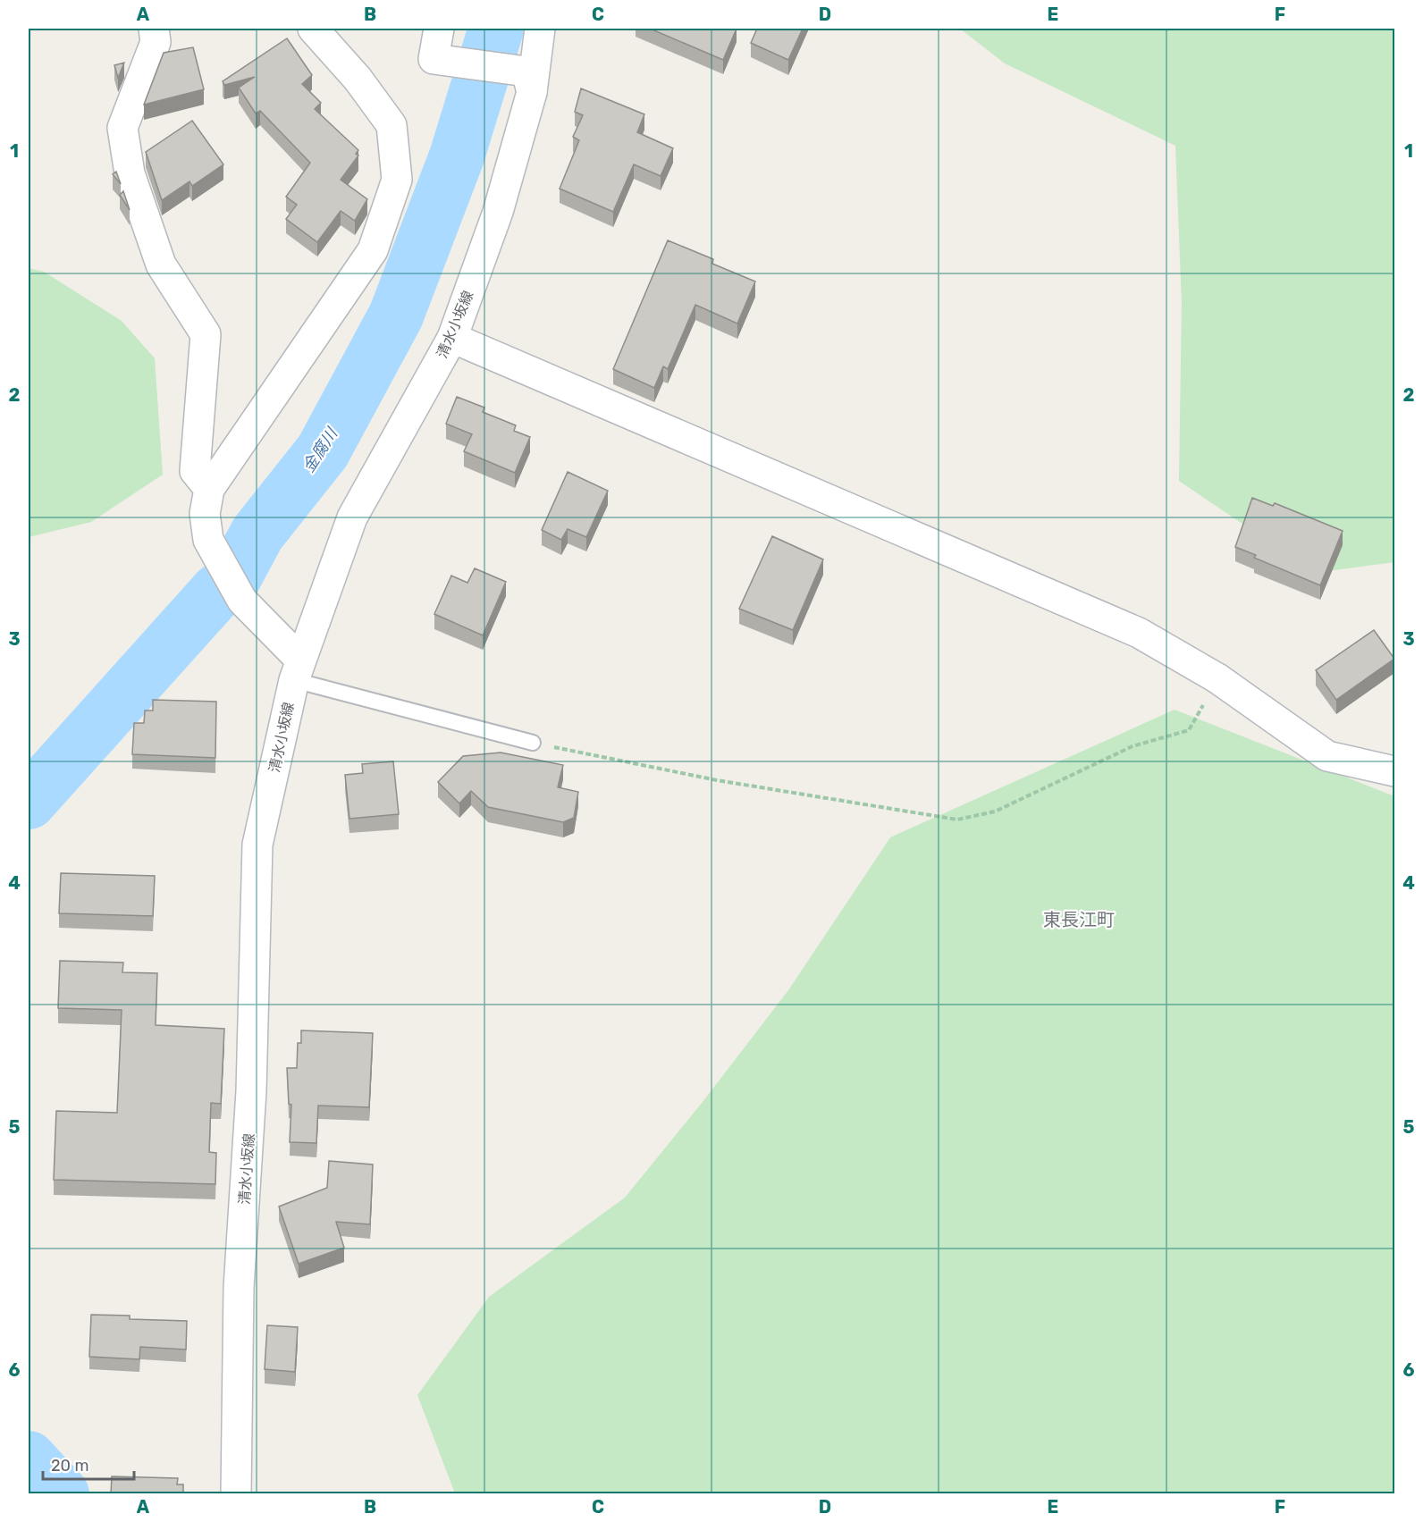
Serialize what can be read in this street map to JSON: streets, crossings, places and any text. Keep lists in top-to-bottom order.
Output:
{
  "streets": {
    "street": ["清水小坂線"]
  },
  "districts": ["東長江町"],
  "water": ["金腐川"],
  "scale_bar": "20 m",
  "grid": {
    "columns": [
      "A",
      "B",
      "C",
      "D",
      "E",
      "F"
    ],
    "rows": [
      "1",
      "2",
      "3",
      "4",
      "5",
      "6"
    ]
  }
}
